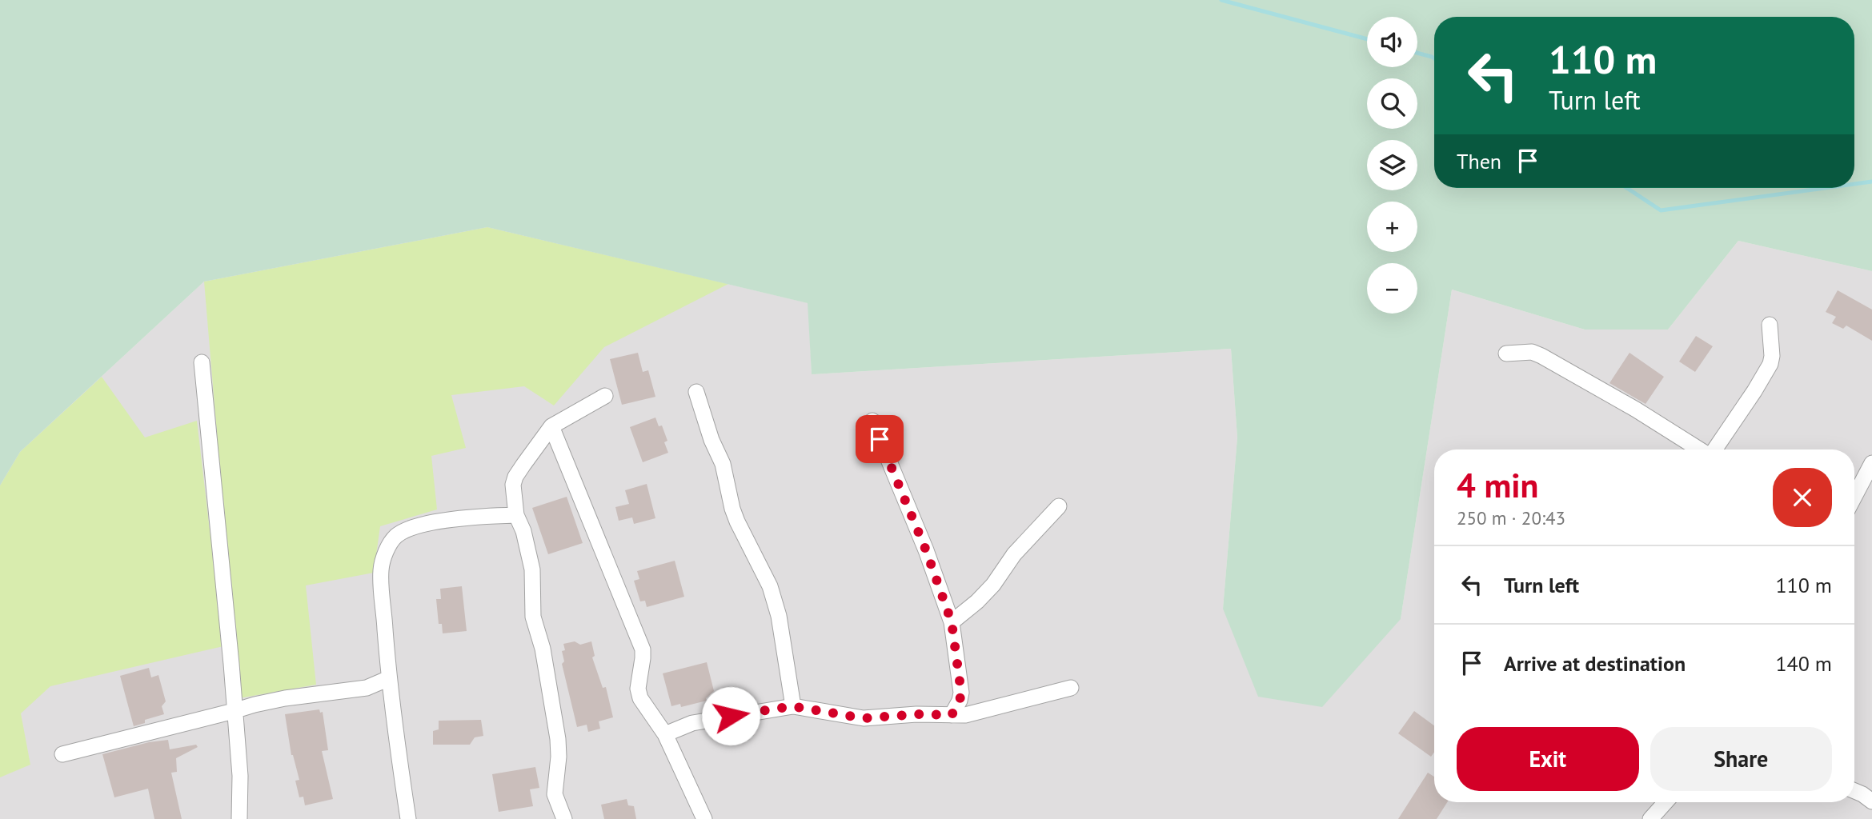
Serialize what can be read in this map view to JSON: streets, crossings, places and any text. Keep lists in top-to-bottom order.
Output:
{
  "page": {
    "map_buttons": ["+", "−"],
    "turn": ["110 m", "Turn left"],
    "then": "Then",
    "heading": ["4 min", "250 m · 20:43"],
    "list": [
      {
        "name": "Turn left",
        "value": "110 m"
      },
      {
        "name": "Arrive at destination",
        "value": "140 m"
      }
    ],
    "buttons": ["Exit", "Share"]
  }
}
